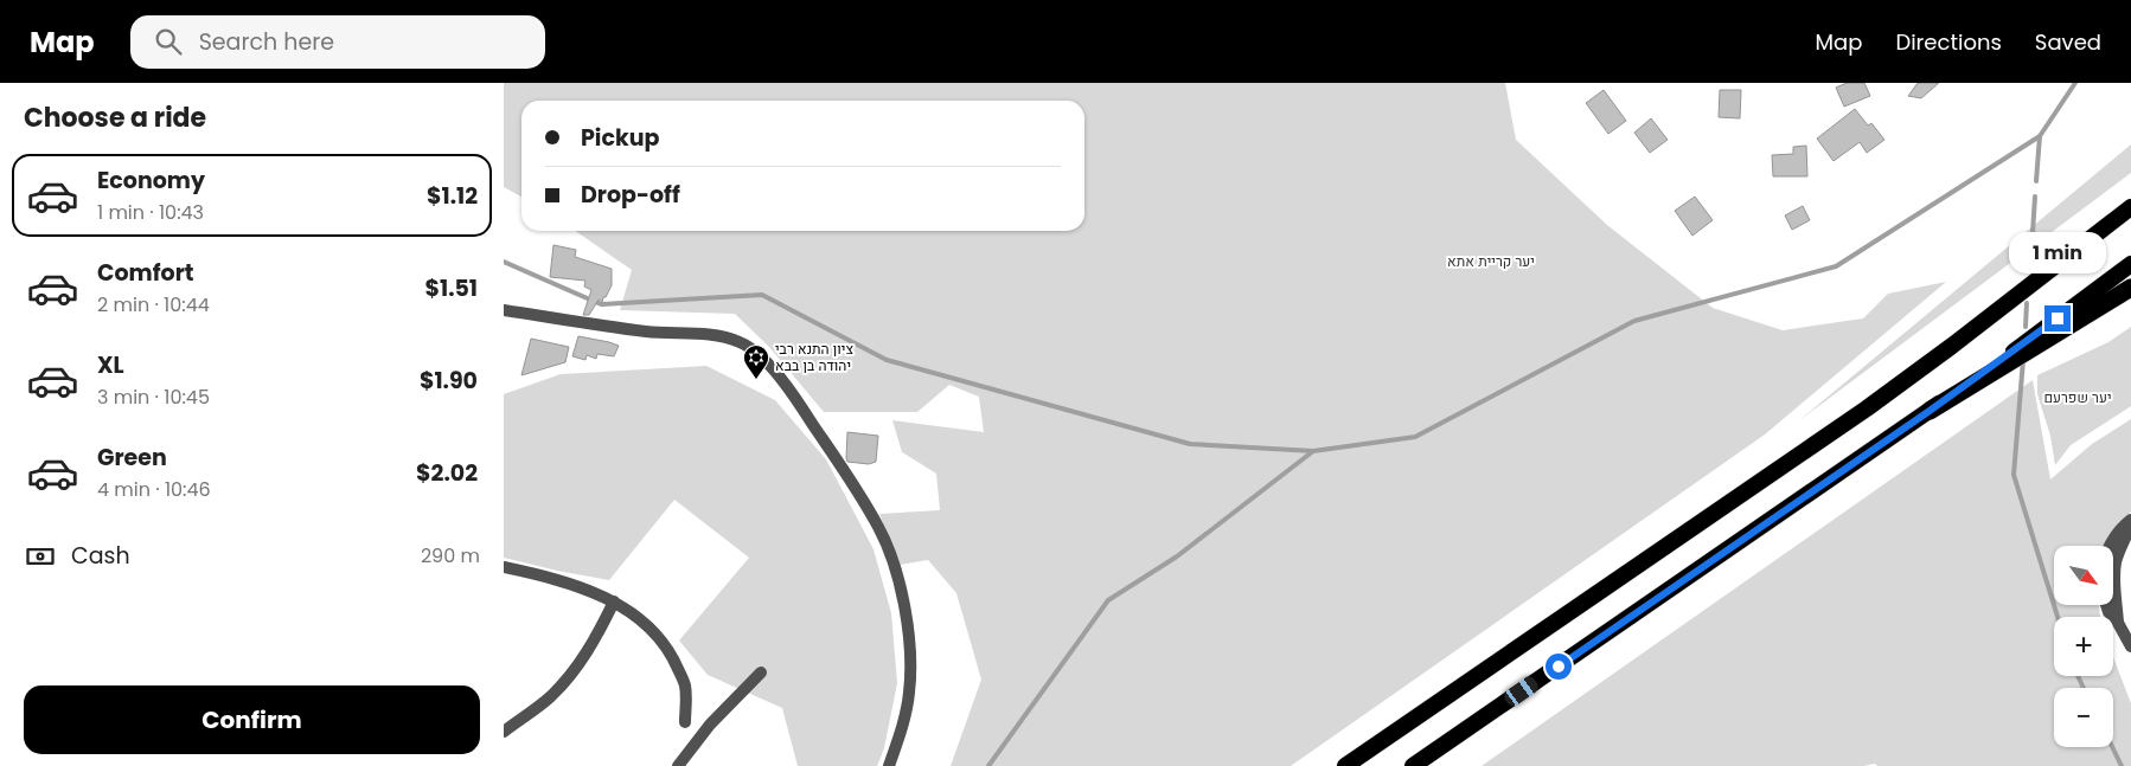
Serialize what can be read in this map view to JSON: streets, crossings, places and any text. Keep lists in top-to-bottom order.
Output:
{
  "parks": ["יער קריית אתא", "יער שפרעם"],
  "places": {
    "synagogue": ["ציון התנא רבי יהודה בן בבא"]
  },
  "north": "bottom right",
  "page": {
    "header": "Map",
    "search": "Search here",
    "nav": ["Map", "Directions", "Saved"],
    "heading": "Choose a ride",
    "banner": ["Pickup", "Drop-off"],
    "list": [
      {
        "name": "Economy",
        "note": "1 min · 10:43",
        "value": "$1.12"
      },
      {
        "name": "Comfort",
        "note": "2 min · 10:44",
        "value": "$1.51"
      },
      {
        "name": "XL",
        "note": "3 min · 10:45",
        "value": "$1.90"
      },
      {
        "name": "Green",
        "note": "4 min · 10:46",
        "value": "$2.02"
      }
    ],
    "bubble": "1 min",
    "pay": ["Cash", "290 m"],
    "map_buttons": ["+", "−"],
    "buttons": "Confirm"
  }
}
